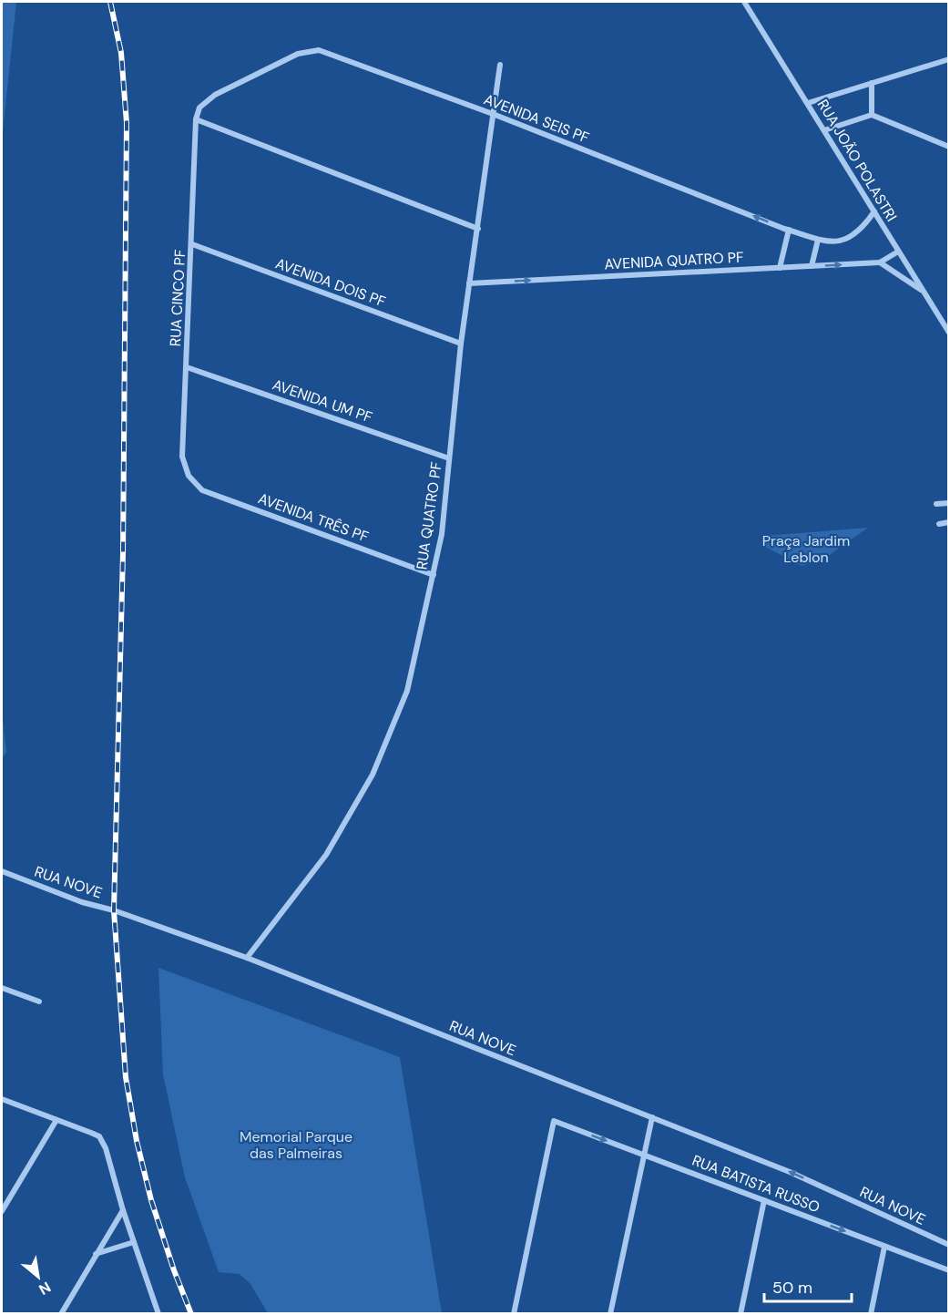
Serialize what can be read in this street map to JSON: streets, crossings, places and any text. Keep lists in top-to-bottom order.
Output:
{
  "streets": {
    "street": [
      "AVENIDA SEIS PF",
      "RUA JOÃO POLASTRI",
      "AVENIDA QUATRO PF",
      "AVENIDA DOIS PF",
      "RUA CINCO PF",
      "AVENIDA UM PF",
      "RUA QUATRO PF",
      "AVENIDA TRÊS PF",
      "RUA NOVE",
      "RUA BATISTA RUSSO"
    ]
  },
  "crossings": [
    ["AVENIDA SEIS PF", "RUA JOÃO POLASTRI"],
    ["AVENIDA SEIS PF", "RUA CINCO PF"],
    ["AVENIDA SEIS PF", "RUA QUATRO PF"],
    ["RUA JOÃO POLASTRI", "AVENIDA QUATRO PF"],
    ["AVENIDA QUATRO PF", "RUA QUATRO PF"],
    ["AVENIDA DOIS PF", "RUA CINCO PF"],
    ["AVENIDA DOIS PF", "RUA QUATRO PF"],
    ["RUA CINCO PF", "AVENIDA UM PF"],
    ["RUA CINCO PF", "AVENIDA TRÊS PF"],
    ["AVENIDA UM PF", "RUA QUATRO PF"],
    ["RUA QUATRO PF", "AVENIDA TRÊS PF"],
    ["RUA QUATRO PF", "RUA NOVE"]
  ],
  "one_way": ["AVENIDA SEIS PF", "AVENIDA QUATRO PF"],
  "parks": ["Praça Jardim Leblon", "Memorial Parque das Palmeiras"],
  "scale_bar": "50 m",
  "north": "bottom right"
}
